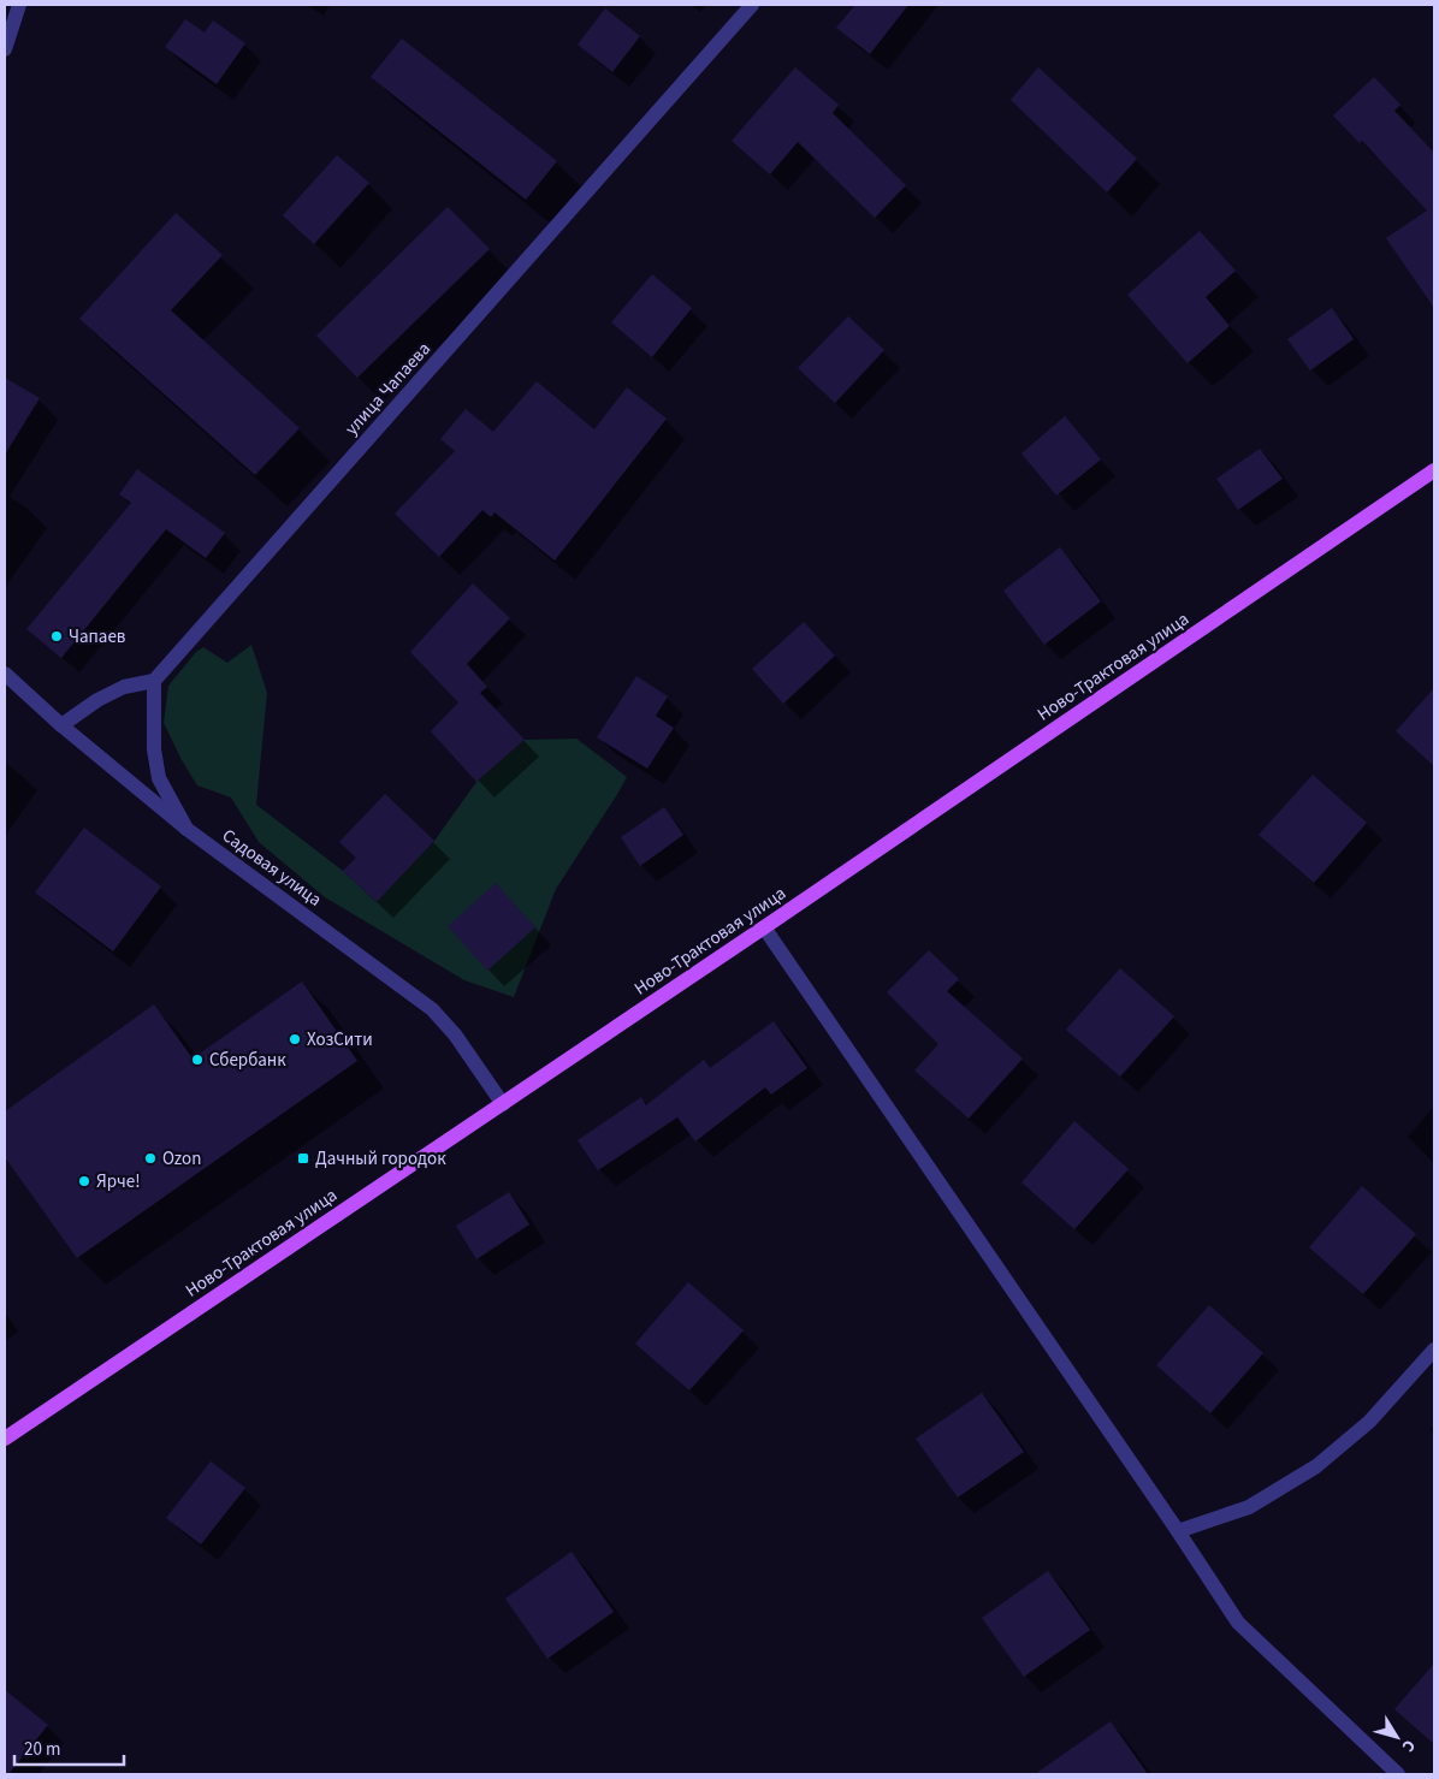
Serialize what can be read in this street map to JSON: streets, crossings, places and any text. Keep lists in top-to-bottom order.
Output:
{
  "streets": {
    "main road": ["Ново-Трактовая улица"],
    "street": ["улица Чапаева", "Садовая улица"]
  },
  "crossings": [
    ["Ново-Трактовая улица", "Садовая улица"]
  ],
  "places": {
    "other": [
      "Чапаев",
      "ХозСити",
      "Сбербанк",
      "Ozon",
      "Ярче!"
    ],
    "transit": ["Дачный городок"]
  },
  "scale_bar": "20 m",
  "north": "bottom right"
}
